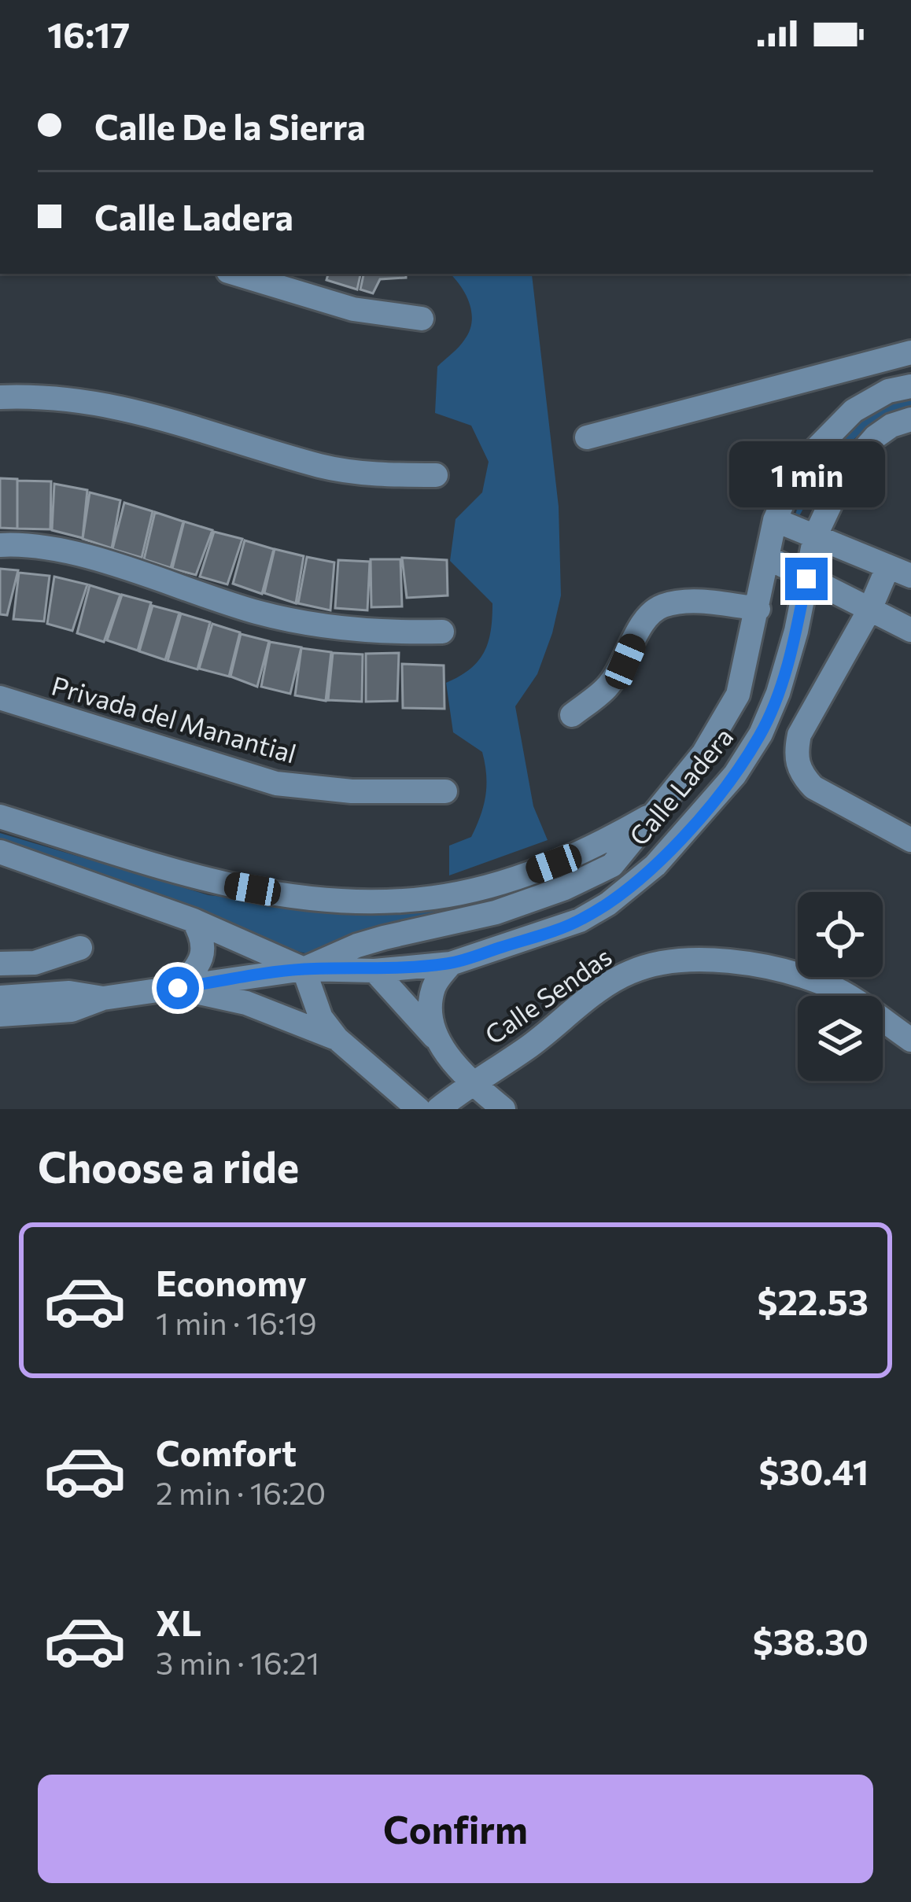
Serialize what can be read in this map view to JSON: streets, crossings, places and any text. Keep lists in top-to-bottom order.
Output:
{
  "streets": {
    "street": ["Privada del Manantial", "Calle Ladera", "Calle Sendas"]
  },
  "page": {
    "status": "16:17",
    "banner": ["Calle De la Sierra", "Calle Ladera"],
    "bubble": "1 min",
    "heading": "Choose a ride",
    "list": [
      {
        "name": "Economy",
        "note": "1 min · 16:19",
        "value": "$22.53"
      },
      {
        "name": "Comfort",
        "note": "2 min · 16:20",
        "value": "$30.41"
      },
      {
        "name": "XL",
        "note": "3 min · 16:21",
        "value": "$38.30"
      }
    ],
    "buttons": "Confirm"
  }
}
